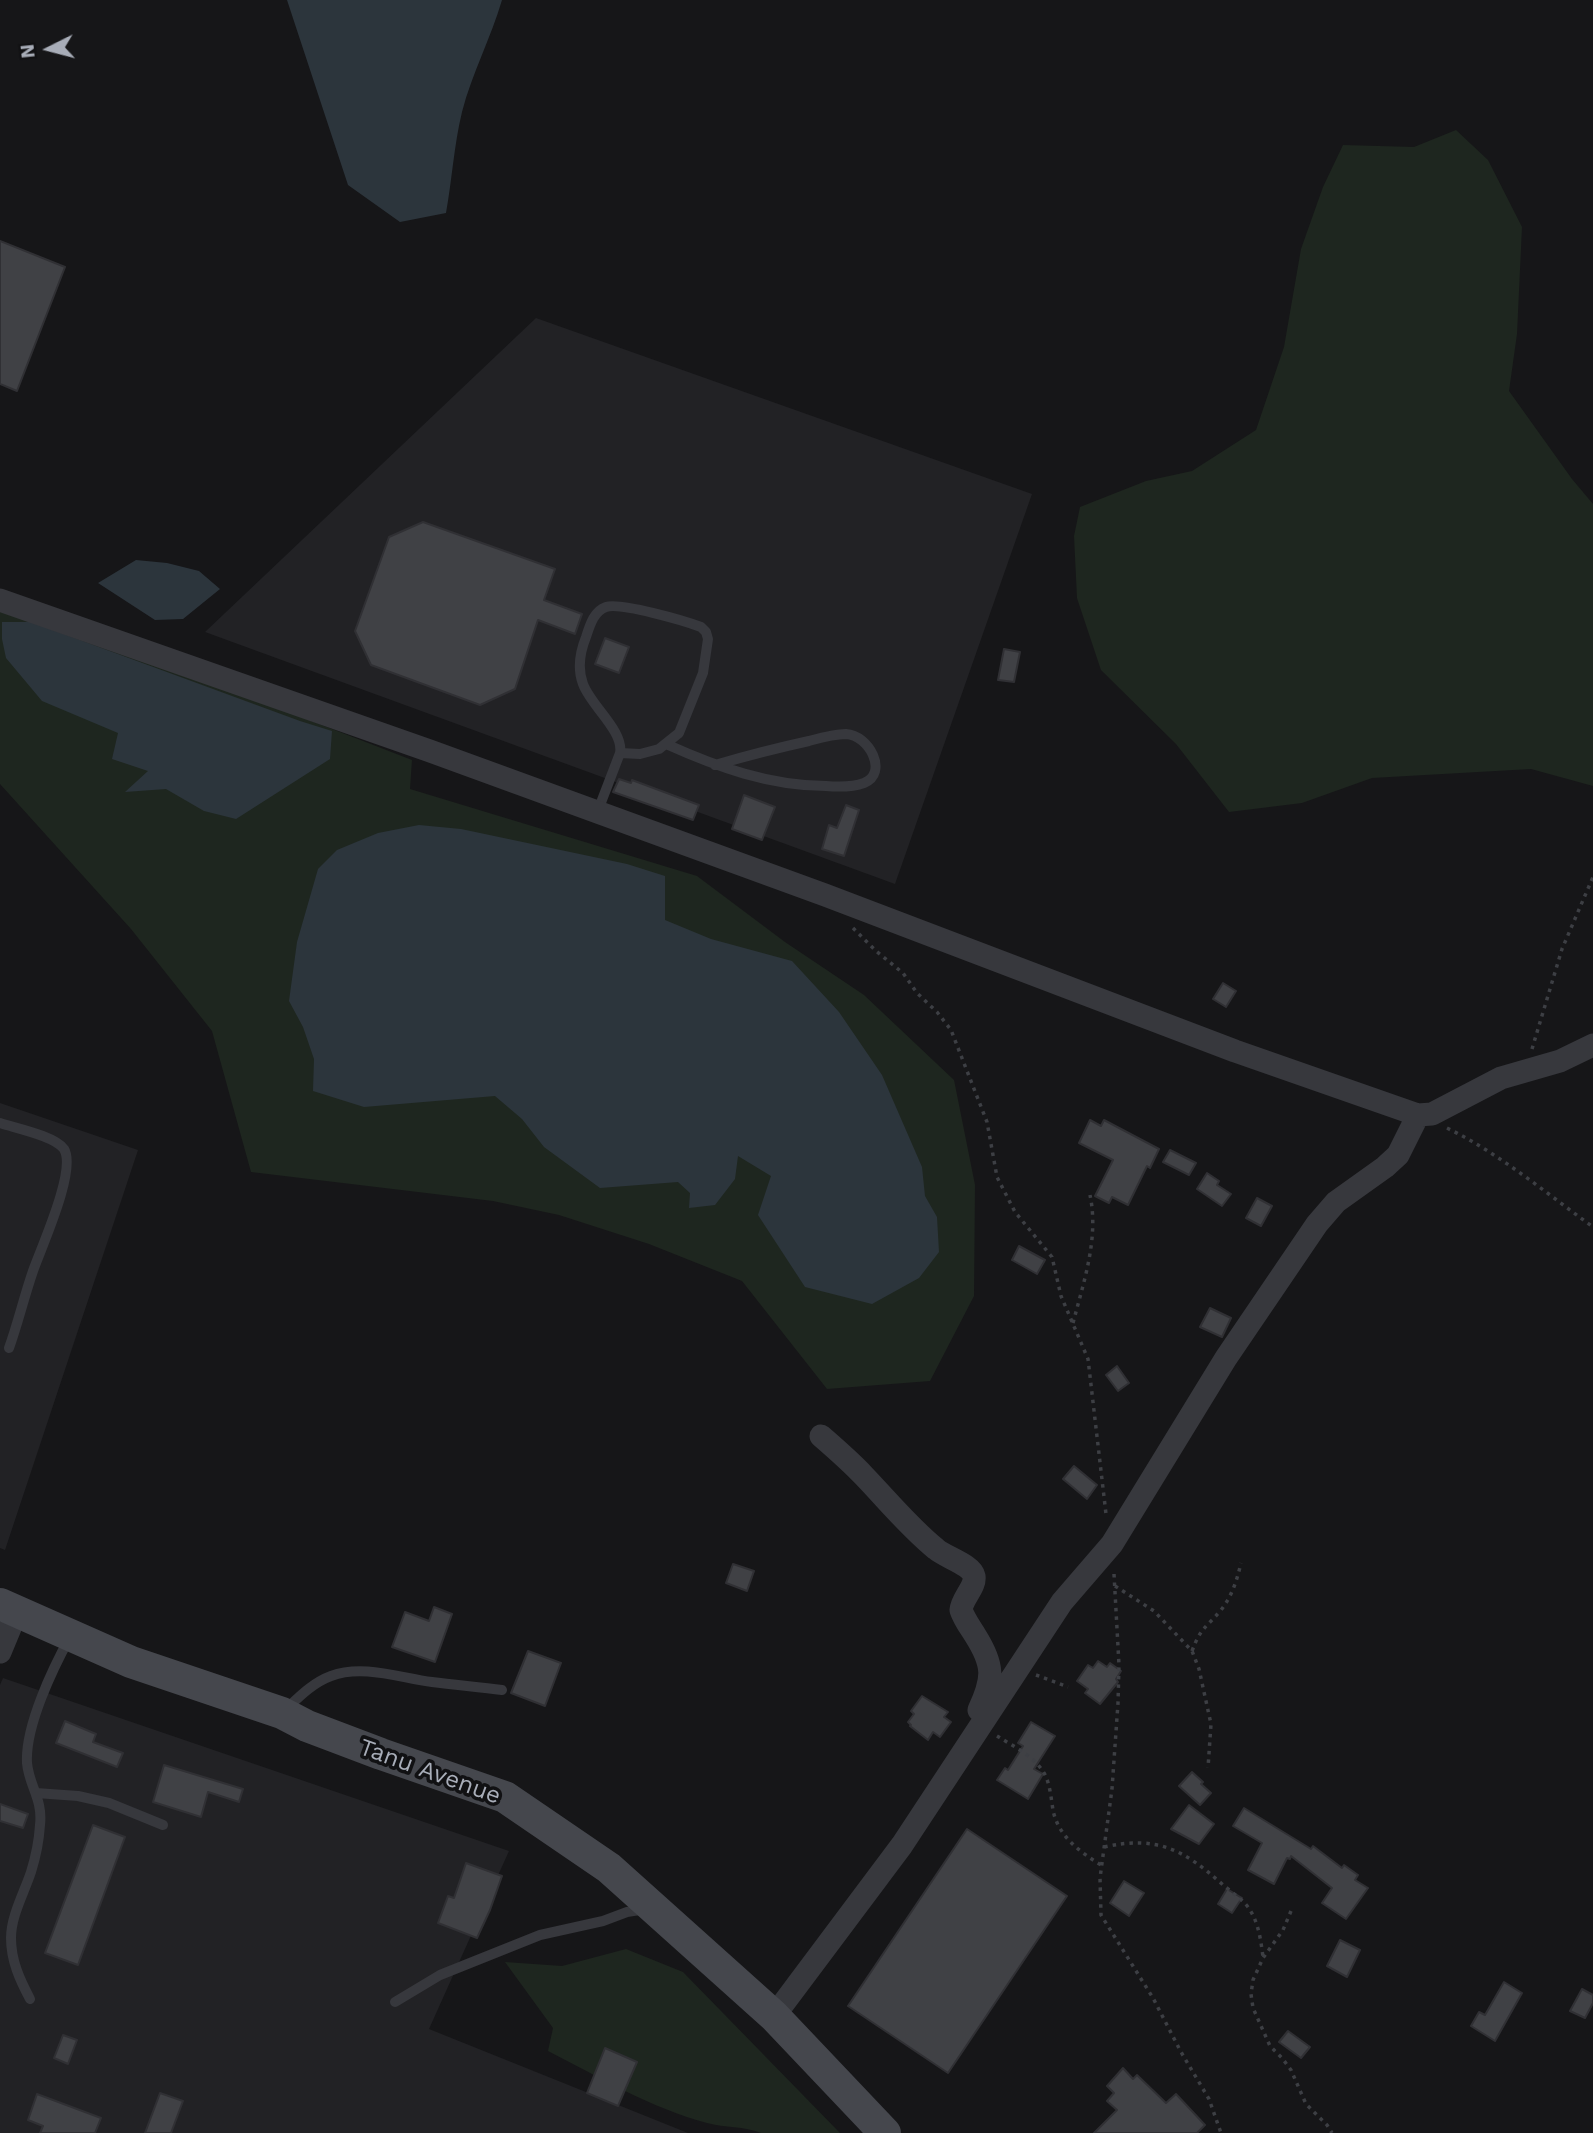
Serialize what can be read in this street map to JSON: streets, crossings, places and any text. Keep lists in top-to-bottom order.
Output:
{
  "streets": {
    "street": ["Tanu Avenue"]
  },
  "north": "left"
}
